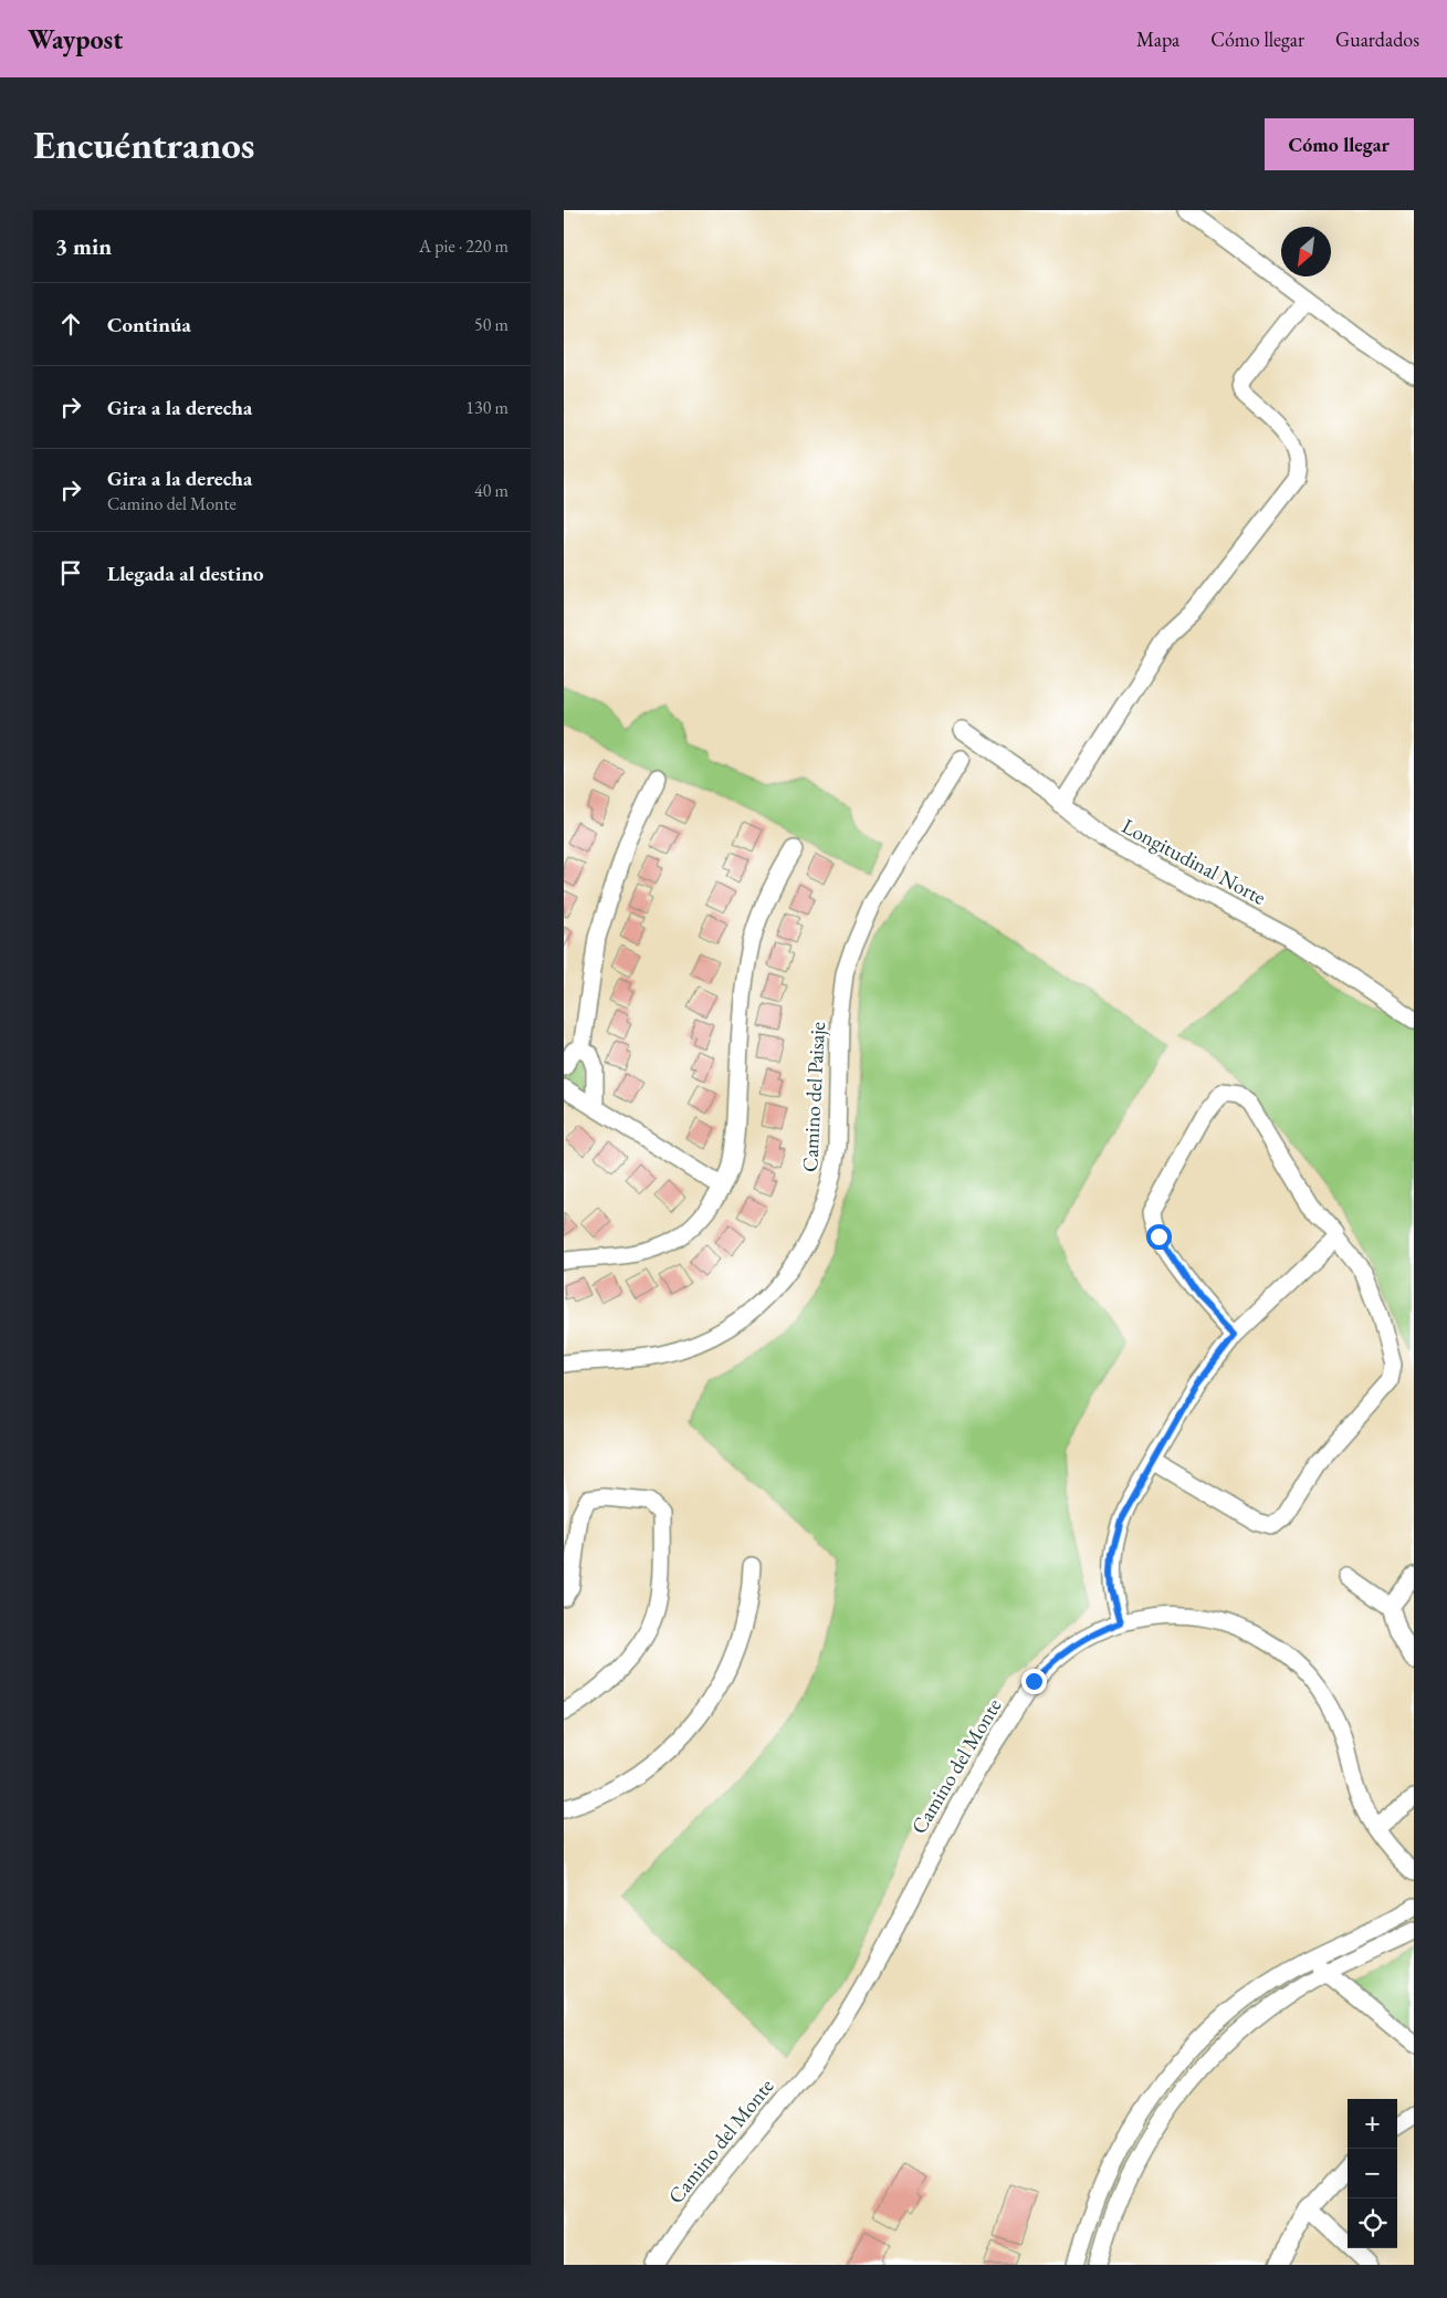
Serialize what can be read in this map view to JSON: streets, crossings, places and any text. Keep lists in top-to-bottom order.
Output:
{
  "streets": {
    "street": ["Longitudinal Norte", "Camino del Paisaje", "Camino del Monte"]
  },
  "north": "bottom left",
  "page": {
    "header": "Waypost",
    "nav": ["Mapa", "Cómo llegar", "Guardados"],
    "buttons": "Cómo llegar",
    "title": "Encuéntranos",
    "heading": ["3 min", "A pie · 220 m"],
    "list": [
      ["Continúa", "50 m"],
      ["Gira a la derecha", "130 m"],
      ["Gira a la derecha", "Camino del Monte", "40 m"],
      "Llegada al destino"
    ],
    "map_buttons": ["+", "−"]
  }
}
